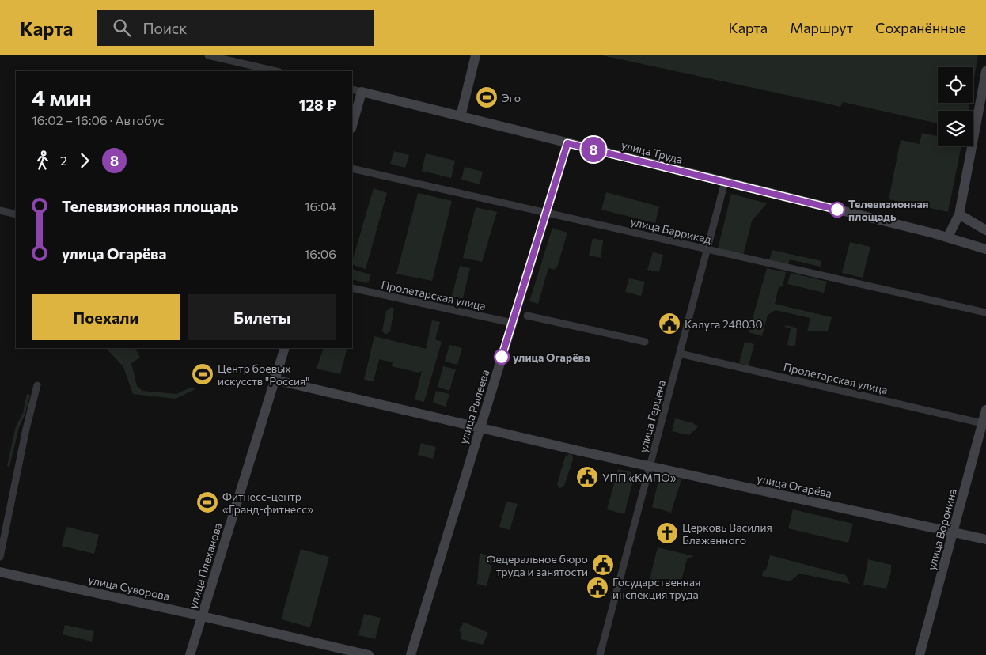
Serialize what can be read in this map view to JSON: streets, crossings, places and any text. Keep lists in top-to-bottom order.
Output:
{
  "streets": {
    "street": [
      "улица Труда",
      "улица Баррикад",
      "Пролетарская улица",
      "улица Рылеева",
      "улица Герцена",
      "улица Огарёва",
      "улица Воронина",
      "улица Плеханова",
      "улица Суворова"
    ]
  },
  "crossings": [
    ["улица Труда", "улица Рылеева"],
    ["улица Труда", "улица Герцена"],
    ["улица Баррикад", "улица Рылеева"],
    ["улица Баррикад", "улица Герцена"],
    ["Пролетарская улица", "улица Рылеева"],
    ["Пролетарская улица", "улица Герцена"],
    ["Пролетарская улица", "улица Воронина"],
    ["улица Рылеева", "улица Огарёва"],
    ["улица Герцена", "улица Огарёва"],
    ["улица Огарёва", "улица Воронина"],
    ["улица Огарёва", "улица Плеханова"],
    ["улица Плеханова", "улица Суворова"]
  ],
  "places": {
    "sports": ["Эго", "Центр боевых искусств \"Россия\"", "Фитнесс-центр «Гранд-фитнесс»"],
    "other": ["Телевизионная площадь", "улица Огарёва"],
    "public building": [
      "Калуга 248030",
      "УПП «КМПО»",
      "Федеральное бюро труда и занятости",
      "Государственная инспекция труда"
    ],
    "church": ["Церковь Василия Блаженного"]
  },
  "lines": ["bus line 8"],
  "page": {
    "header": "Карта",
    "search": "Поиск",
    "nav": ["Карта", "Маршрут", "Сохранённые"],
    "on_map": "8",
    "heading": ["4 мин", "16:02 – 16:06 · Автобус", "128 ₽"],
    "legs": ["2", "8"],
    "list": [
      {
        "name": "Телевизионная площадь",
        "value": "16:04"
      },
      {
        "name": "улица Огарёва",
        "value": "16:06"
      }
    ],
    "buttons": ["Поехали", "Билеты"]
  }
}
